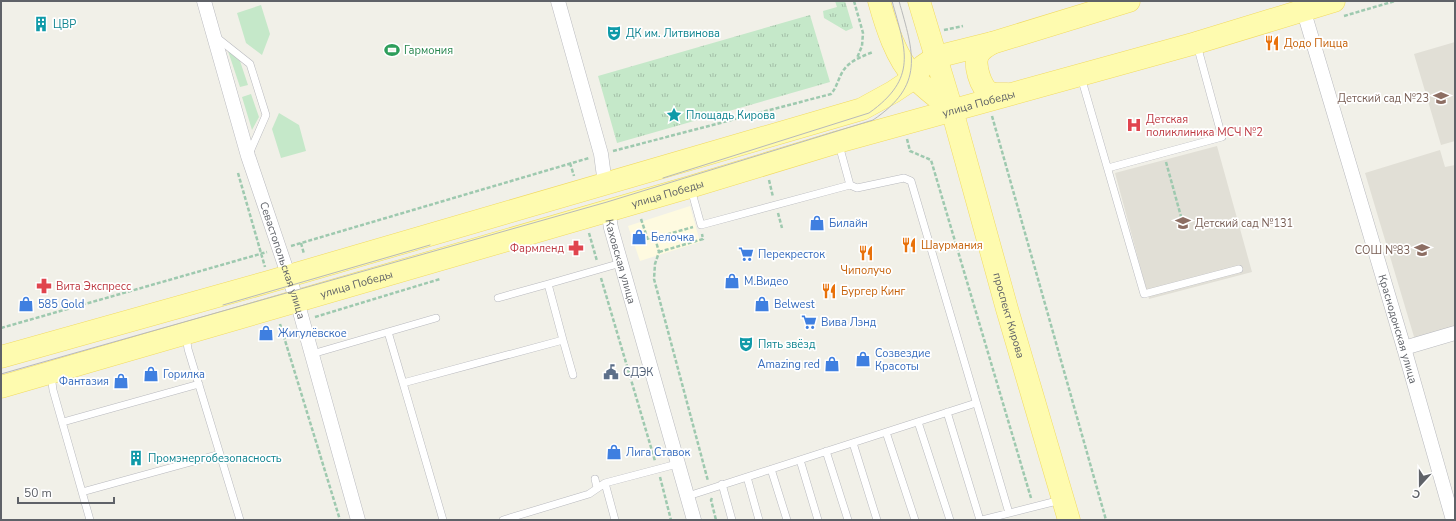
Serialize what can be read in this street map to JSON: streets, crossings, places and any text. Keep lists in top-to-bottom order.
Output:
{
  "streets": {
    "main road": ["улица Победы", "Каховская улица", "проспект Кирова"],
    "street": ["Севастопольская улица", "Краснодонская улица"]
  },
  "crossings": [
    ["улица Победы", "Севастопольская улица"],
    ["улица Победы", "Каховская улица"],
    ["улица Победы", "проспект Кирова"],
    ["улица Победы", "Краснодонская улица"]
  ],
  "places": {
    "building": ["ЦВР", "Промэнергобезопасность"],
    "theatre": ["ДК им. Литвинова", "Пять звёзд"],
    "restaurant": [
      "Додо Пицца",
      "Шаурмания",
      "Чиполучо",
      "Бургер Кинг"
    ],
    "sports": ["Гармония"],
    "school or university": ["Детский сад №23", "Детский сад №131", "СОШ №83"],
    "place": ["Площадь Кирова"],
    "hospital": ["Детская поликлиника МСЧ №2"],
    "shop": [
      "Билайн",
      "Белочка",
      "М.Видео",
      "585 Gold",
      "Belwest",
      "Жигулёвское",
      "Созвездие Красоты",
      "Amazing red",
      "Горилка",
      "Фантазия",
      "Лига Ставок"
    ],
    "pharmacy": ["Фармленд", "Вита Экспресс"],
    "supermarket": ["Перекресток", "Вива Лэнд"],
    "public building": ["СДЭК"]
  },
  "scale_bar": "50 m",
  "north": "bottom"
}
